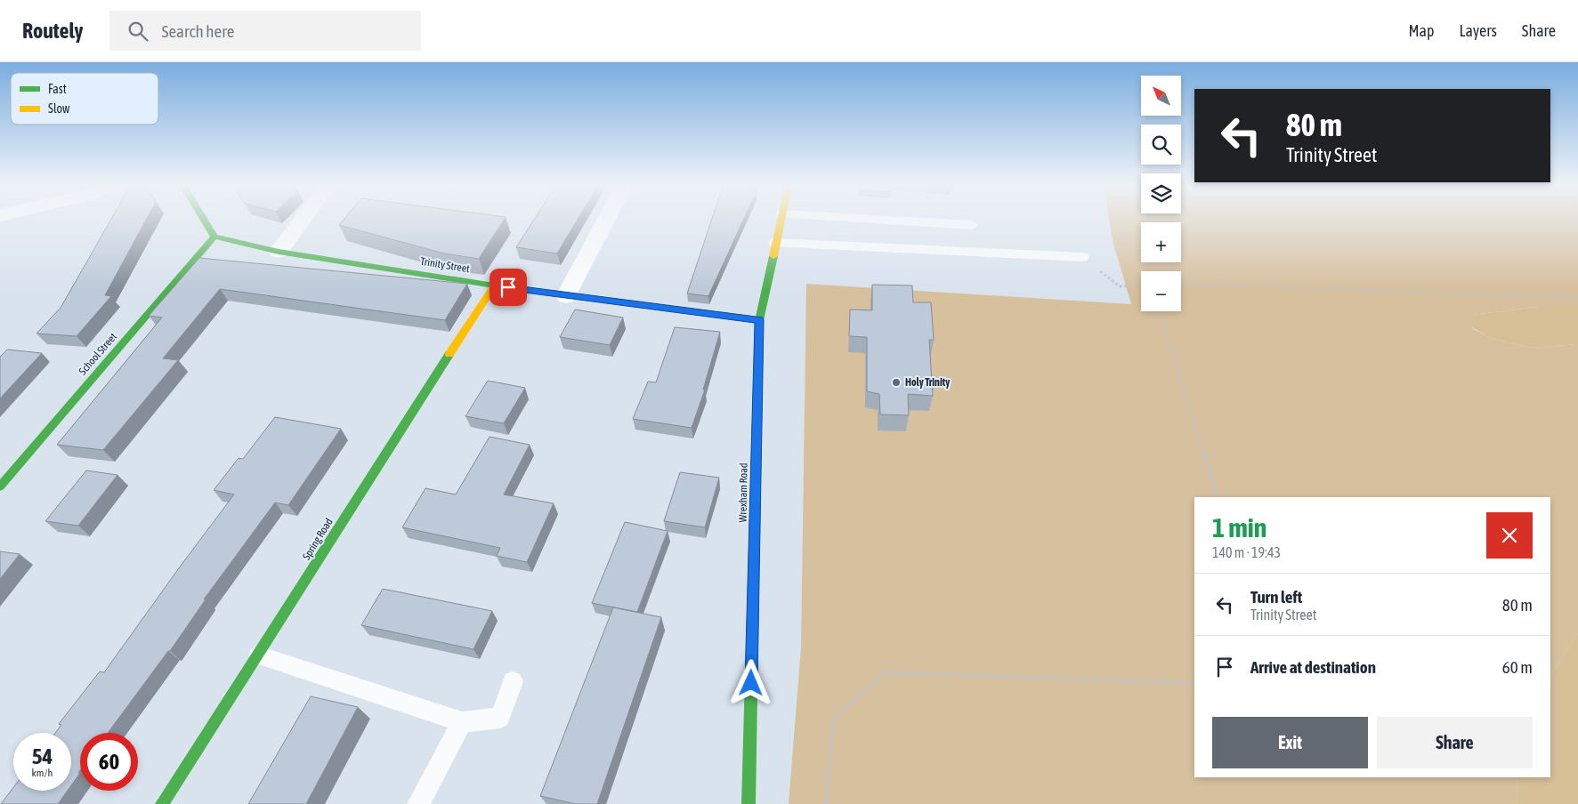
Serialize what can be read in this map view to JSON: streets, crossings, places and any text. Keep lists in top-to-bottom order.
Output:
{
  "streets": {
    "street": [
      "Trinity Street",
      "School Street",
      "Wrexham Road",
      "Spring Road"
    ]
  },
  "crossings": [
    ["Trinity Street", "School Street"],
    ["Trinity Street", "Wrexham Road"],
    ["Trinity Street", "Spring Road"]
  ],
  "places": ["Holy Trinity"],
  "legend": ["Fast", "Slow"],
  "north": "top left",
  "page": {
    "header": "Routely",
    "search": "Search here",
    "nav": ["Map", "Layers", "Share"],
    "map_buttons": ["+", "−"],
    "turn": ["80 m", "Trinity Street"],
    "heading": ["1 min", "140 m · 19:43"],
    "list": [
      {
        "name": "Turn left",
        "note": "Trinity Street",
        "value": "80 m"
      },
      {
        "name": "Arrive at destination",
        "value": "60 m"
      }
    ],
    "buttons": ["Exit", "Share"],
    "speed": "54 km/h",
    "limit": "60"
  }
}
